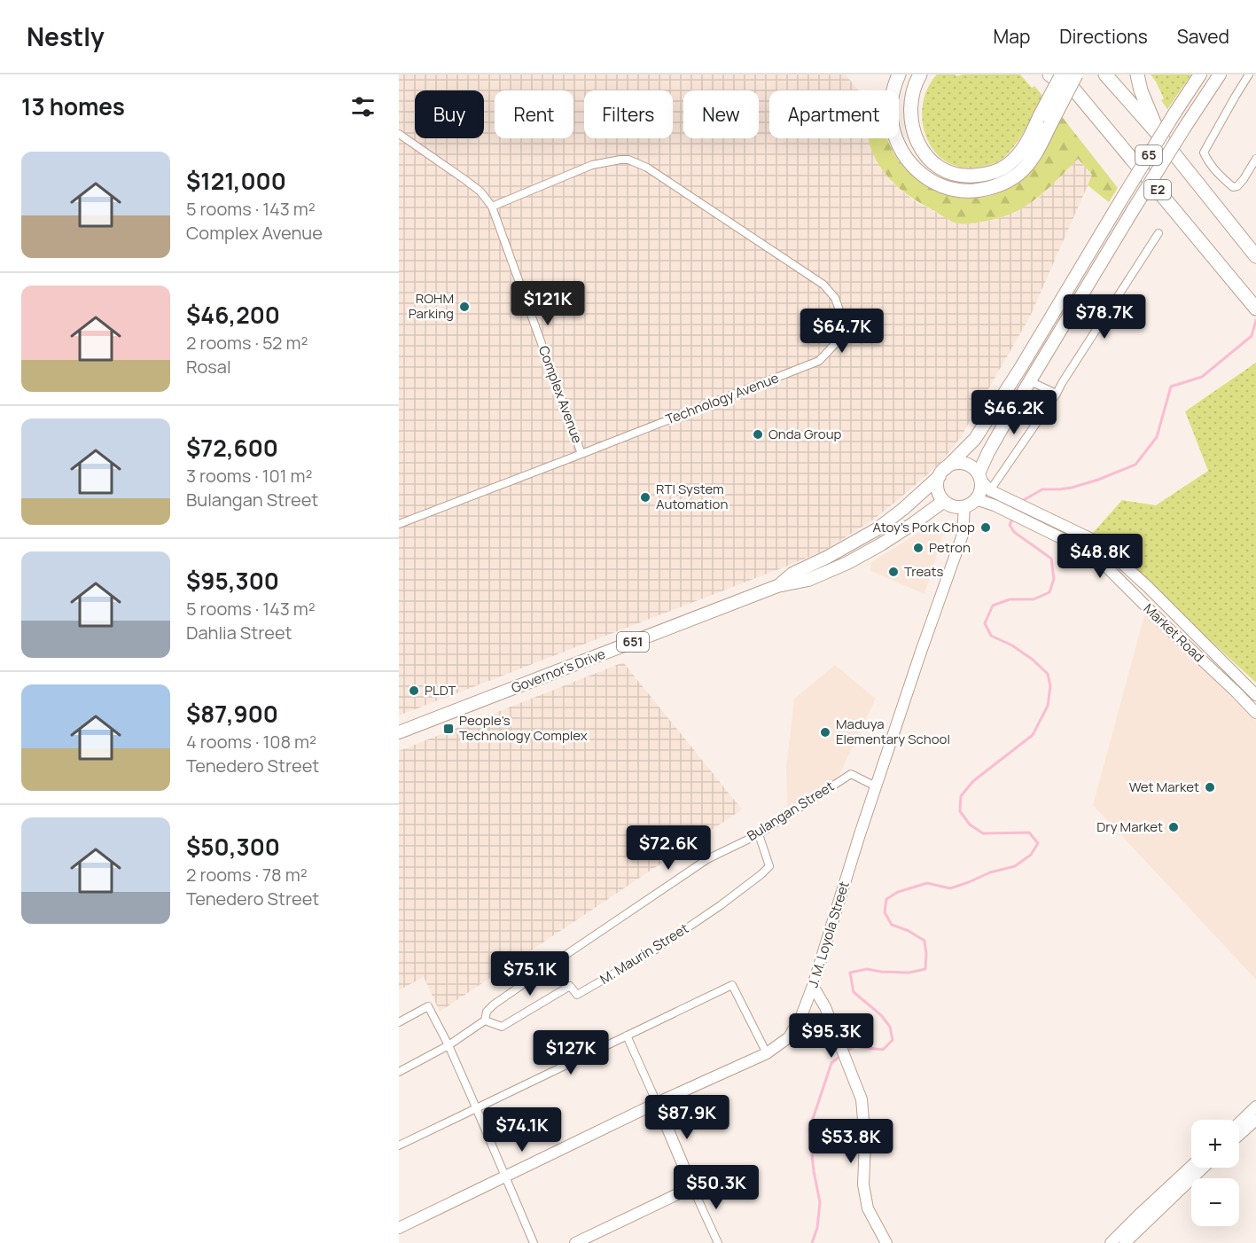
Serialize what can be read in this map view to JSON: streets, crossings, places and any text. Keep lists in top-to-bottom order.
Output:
{
  "streets": {
    "highway": [
      "65",
      "E2",
      "651",
      "Governor's Drive"
    ],
    "main road": ["Market Road", "J. M. Loyola Street"],
    "street": [
      "Complex Avenue",
      "Technology Avenue",
      "Bulangan Street",
      "M. Maurin Street"
    ]
  },
  "crossings": [
    ["65", "Market Road"],
    ["65", "Governor's Drive"],
    ["65", "J. M. Loyola Street"],
    ["Complex Avenue", "Technology Avenue"],
    ["Market Road", "Governor's Drive"],
    ["Market Road", "J. M. Loyola Street"],
    ["Governor's Drive", "J. M. Loyola Street"],
    ["Bulangan Street", "J. M. Loyola Street"],
    ["Bulangan Street", "M. Maurin Street"]
  ],
  "places": {
    "other": [
      "ROHM Parking",
      "Onda Group",
      "RTI System Automation",
      "Atoy's Pork Chop",
      "Petron",
      "Treats",
      "PLDT",
      "Maduya Elementary School",
      "Wet Market",
      "Dry Market"
    ],
    "transit": ["People's Technology Complex"]
  },
  "page": {
    "header": "Nestly",
    "nav": ["Map", "Directions", "Saved"],
    "heading": "13 homes",
    "chip": [
      "Buy",
      "Rent",
      "Filters",
      "New",
      "Apartment"
    ],
    "list": [
      {
        "name": "$121,000",
        "note": "5 rooms · 143 m² · Complex Avenue"
      },
      {
        "name": "$46,200",
        "note": "2 rooms · 52 m² · Rosal"
      },
      {
        "name": "$72,600",
        "note": "3 rooms · 101 m² · Bulangan Street"
      },
      {
        "name": "$95,300",
        "note": "5 rooms · 143 m² · Dahlia Street"
      },
      {
        "name": "$87,900",
        "note": "4 rooms · 108 m² · Tenedero Street"
      },
      {
        "name": "$50,300",
        "note": "2 rooms · 78 m² · Tenedero Street"
      }
    ],
    "price": [
      "$121K",
      "$78.7K",
      "$64.7K",
      "$46.2K",
      "$48.8K",
      "$72.6K",
      "$75.1K",
      "$95.3K",
      "$127K",
      "$87.9K",
      "$74.1K",
      "$53.8K",
      "$50.3K"
    ],
    "map_buttons": ["+", "−"]
  }
}
